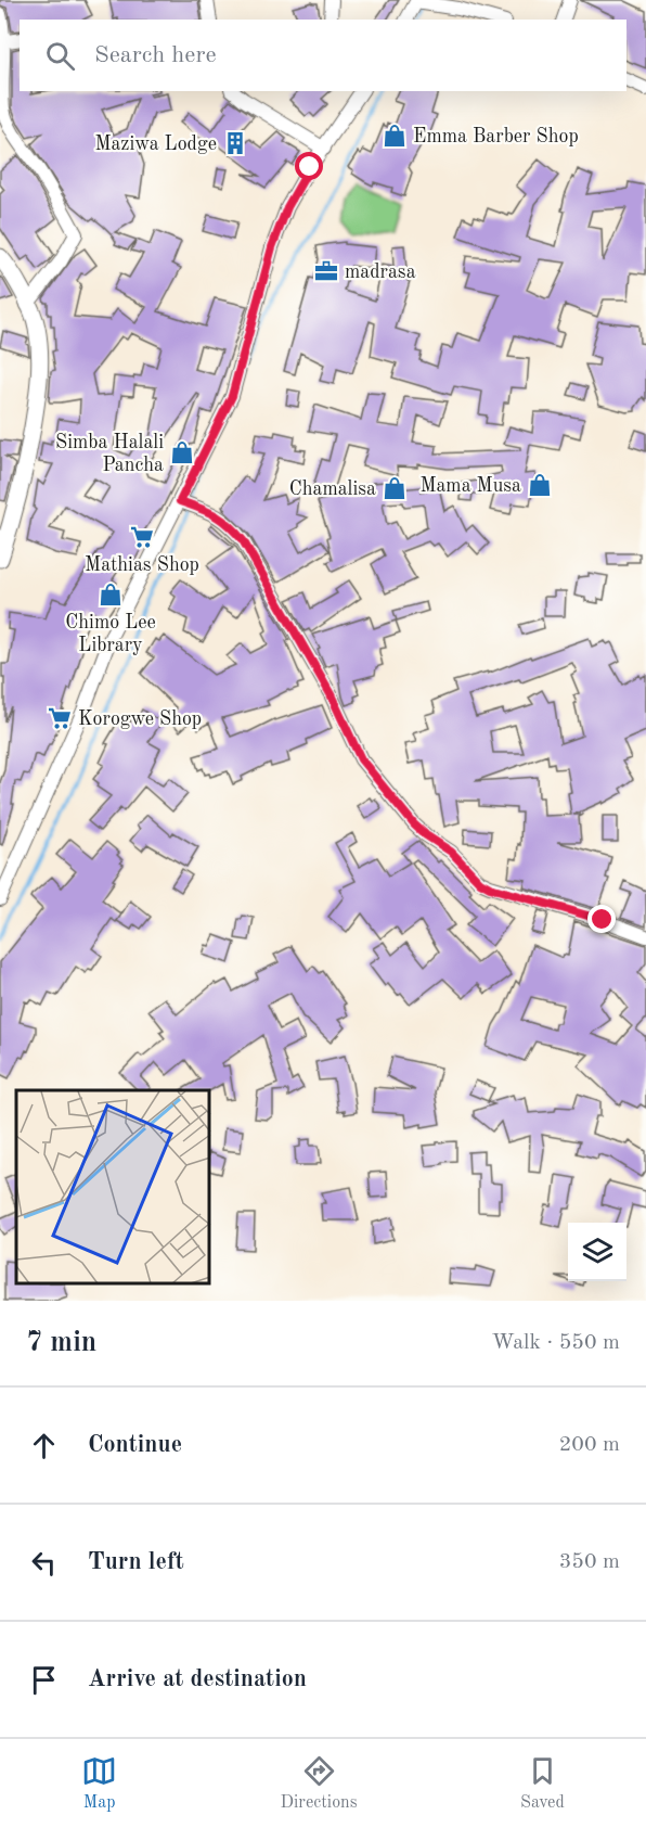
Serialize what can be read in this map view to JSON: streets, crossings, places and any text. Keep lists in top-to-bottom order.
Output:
{
  "places": {
    "shop": [
      "Emma Barber Shop",
      "Simba Halali Pancha",
      "Mama Musa",
      "Chamalisa",
      "Chimo Lee Library"
    ],
    "building": ["Maziwa Lodge"],
    "office": ["madrasa"],
    "supermarket": ["Mathias Shop", "Korogwe Shop"]
  },
  "page": {
    "search": "Search here",
    "heading": ["7 min", "Walk · 550 m"],
    "list": [
      ["Continue", "200 m"],
      ["Turn left", "350 m"],
      "Arrive at destination"
    ],
    "nav": ["Map", "Directions", "Saved"]
  }
}
